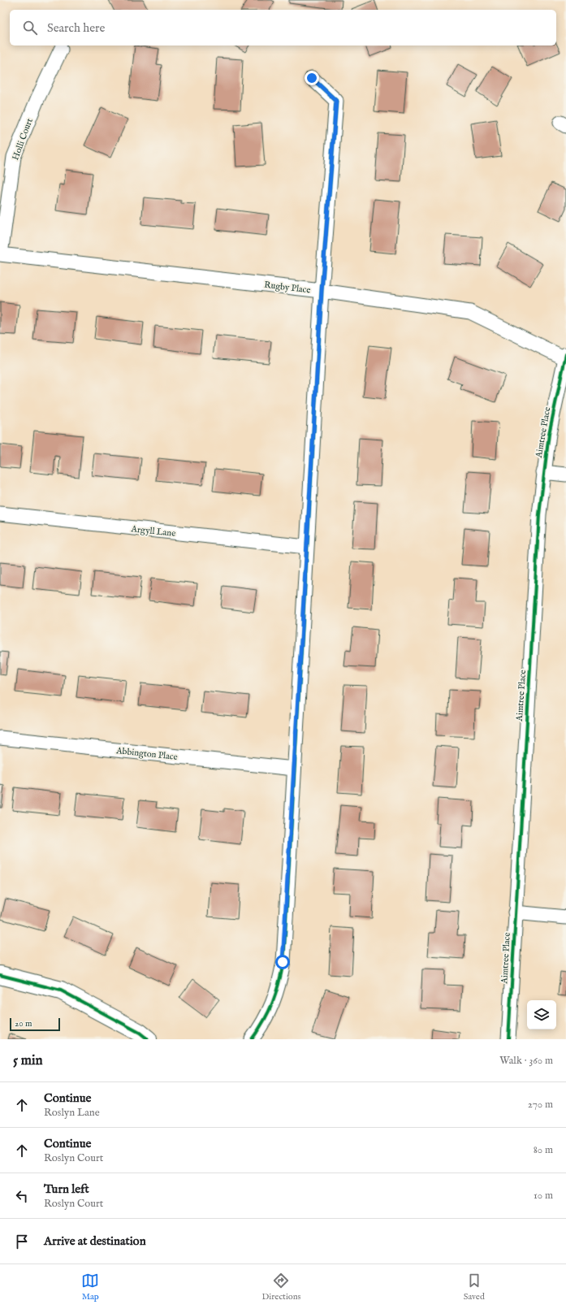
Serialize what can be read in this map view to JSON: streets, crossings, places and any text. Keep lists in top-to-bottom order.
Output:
{
  "streets": {
    "street": [
      "Holli Court",
      "Rugby Place",
      "Aimtree Place",
      "Argyll Lane",
      "Abbington Place"
    ]
  },
  "crossings": [
    ["Holli Court", "Rugby Place"],
    ["Rugby Place", "Aimtree Place"]
  ],
  "scale_bar": "20 m",
  "page": {
    "search": "Search here",
    "scale": "20 m",
    "heading": ["5 min", "Walk · 360 m"],
    "list": [
      ["Continue", "Roslyn Lane", "270 m"],
      ["Continue", "Roslyn Court", "80 m"],
      ["Turn left", "Roslyn Court", "10 m"],
      "Arrive at destination"
    ],
    "nav": ["Map", "Directions", "Saved"]
  }
}
